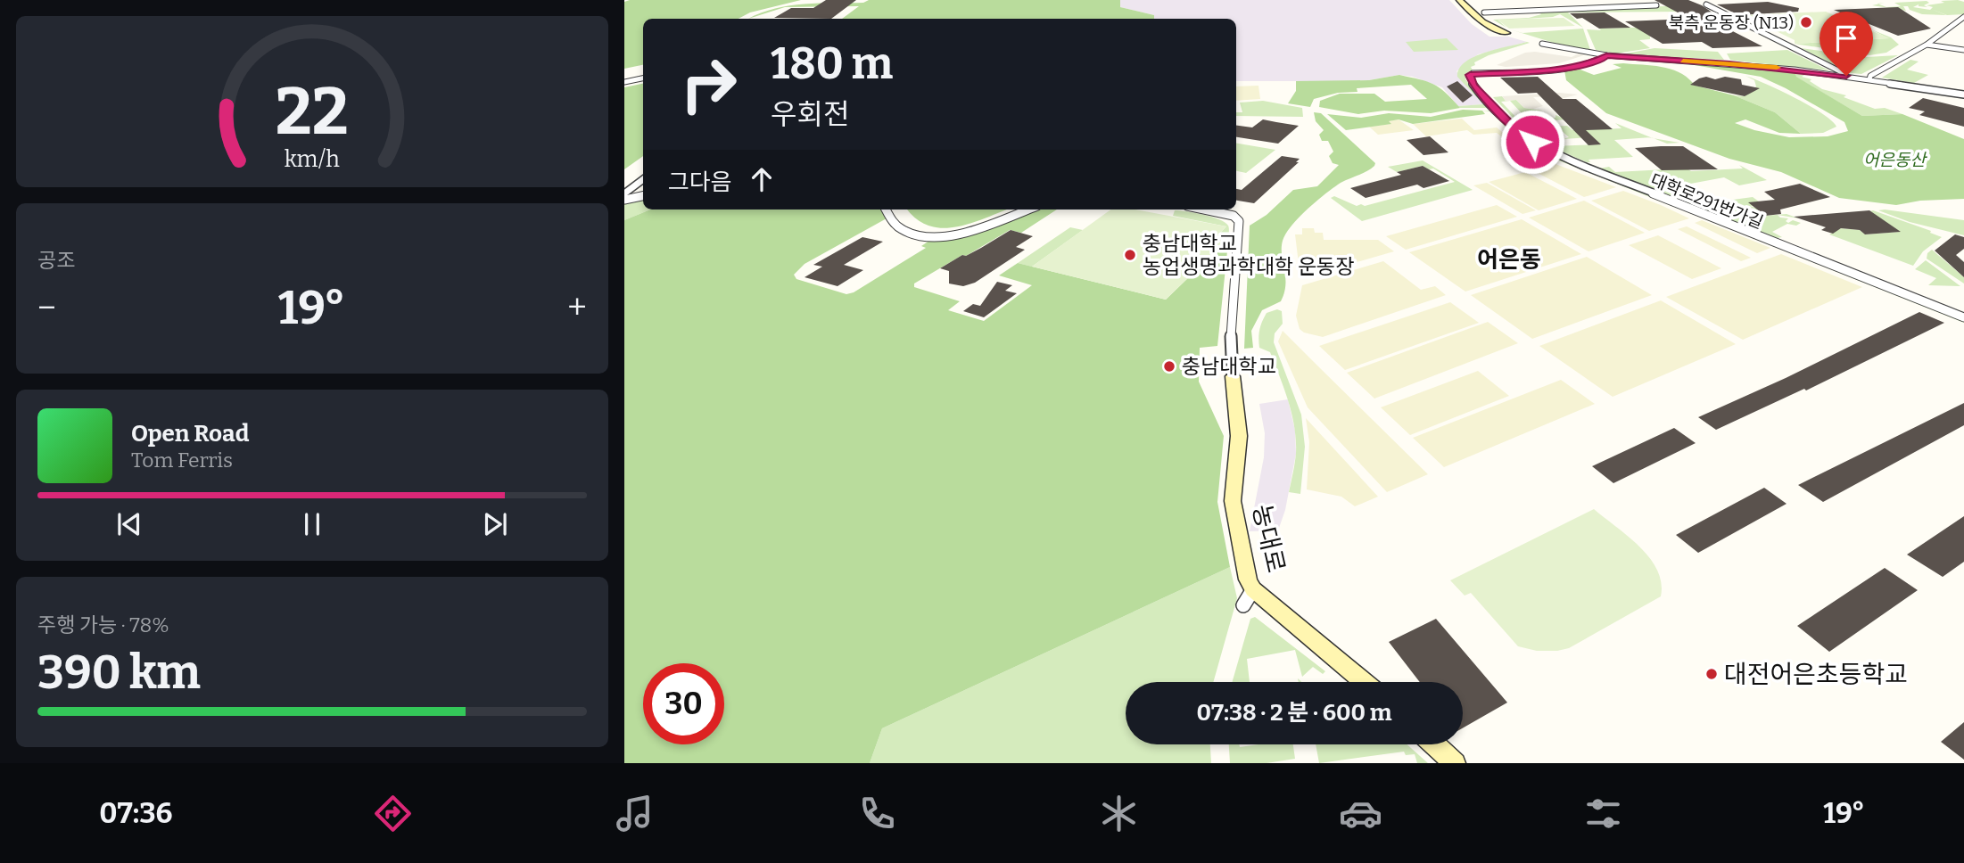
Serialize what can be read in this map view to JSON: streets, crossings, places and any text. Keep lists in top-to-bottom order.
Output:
{
  "streets": {
    "street": ["대학로291번가길", "농대로"]
  },
  "districts": ["어은동"],
  "parks": ["어은동산"],
  "places": [
    "북측 운동장 (N13)",
    "충남대학교 농업생명과학대학 운동장",
    "충남대학교",
    "대전어은초등학교"
  ],
  "page": {
    "turn": ["180 m", "우회전"],
    "then": "그다음",
    "tile": [
      "공조",
      ["주행 가능 · 78%", "390 km"]
    ],
    "heat": ["−", "19°", "+"],
    "song": ["Open Road", "Tom Ferris"],
    "limit": "30",
    "trip": "07:38 · 2 분 · 600 m",
    "tabs": ["07:36", "19°"],
    "gauge": ["22", "km/h"]
  }
}
